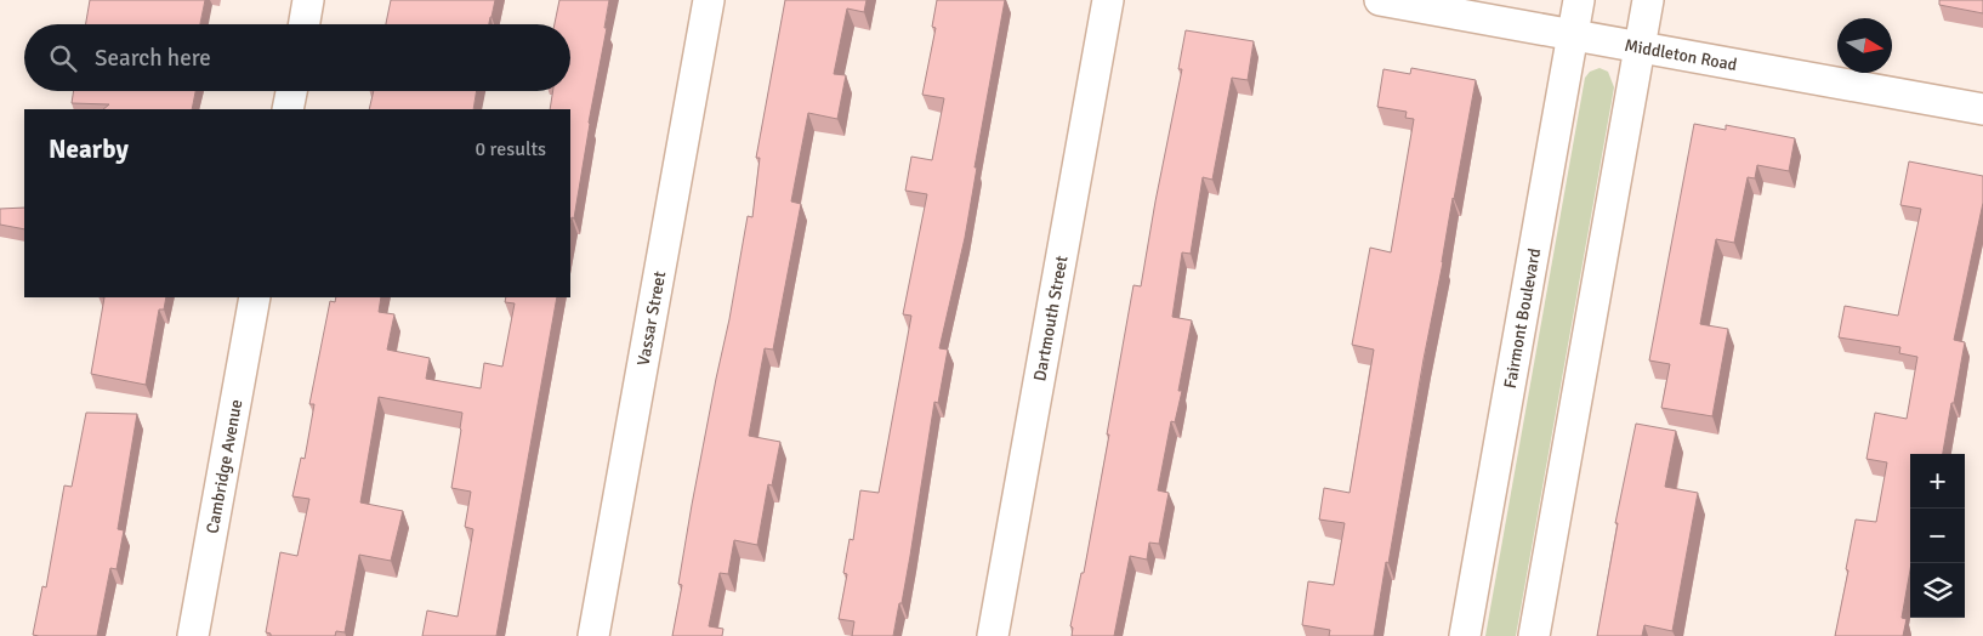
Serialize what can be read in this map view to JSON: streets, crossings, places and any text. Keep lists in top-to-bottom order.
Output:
{
  "streets": {
    "street": [
      "Middleton Road",
      "Vassar Street",
      "Dartmouth Street",
      "Fairmont Boulevard",
      "Cambridge Avenue"
    ]
  },
  "crossings": [
    ["Middleton Road", "Fairmont Boulevard"]
  ],
  "north": "right",
  "page": {
    "search": "Search here",
    "heading": ["Nearby", "0 results"],
    "map_buttons": ["+", "−"]
  }
}
